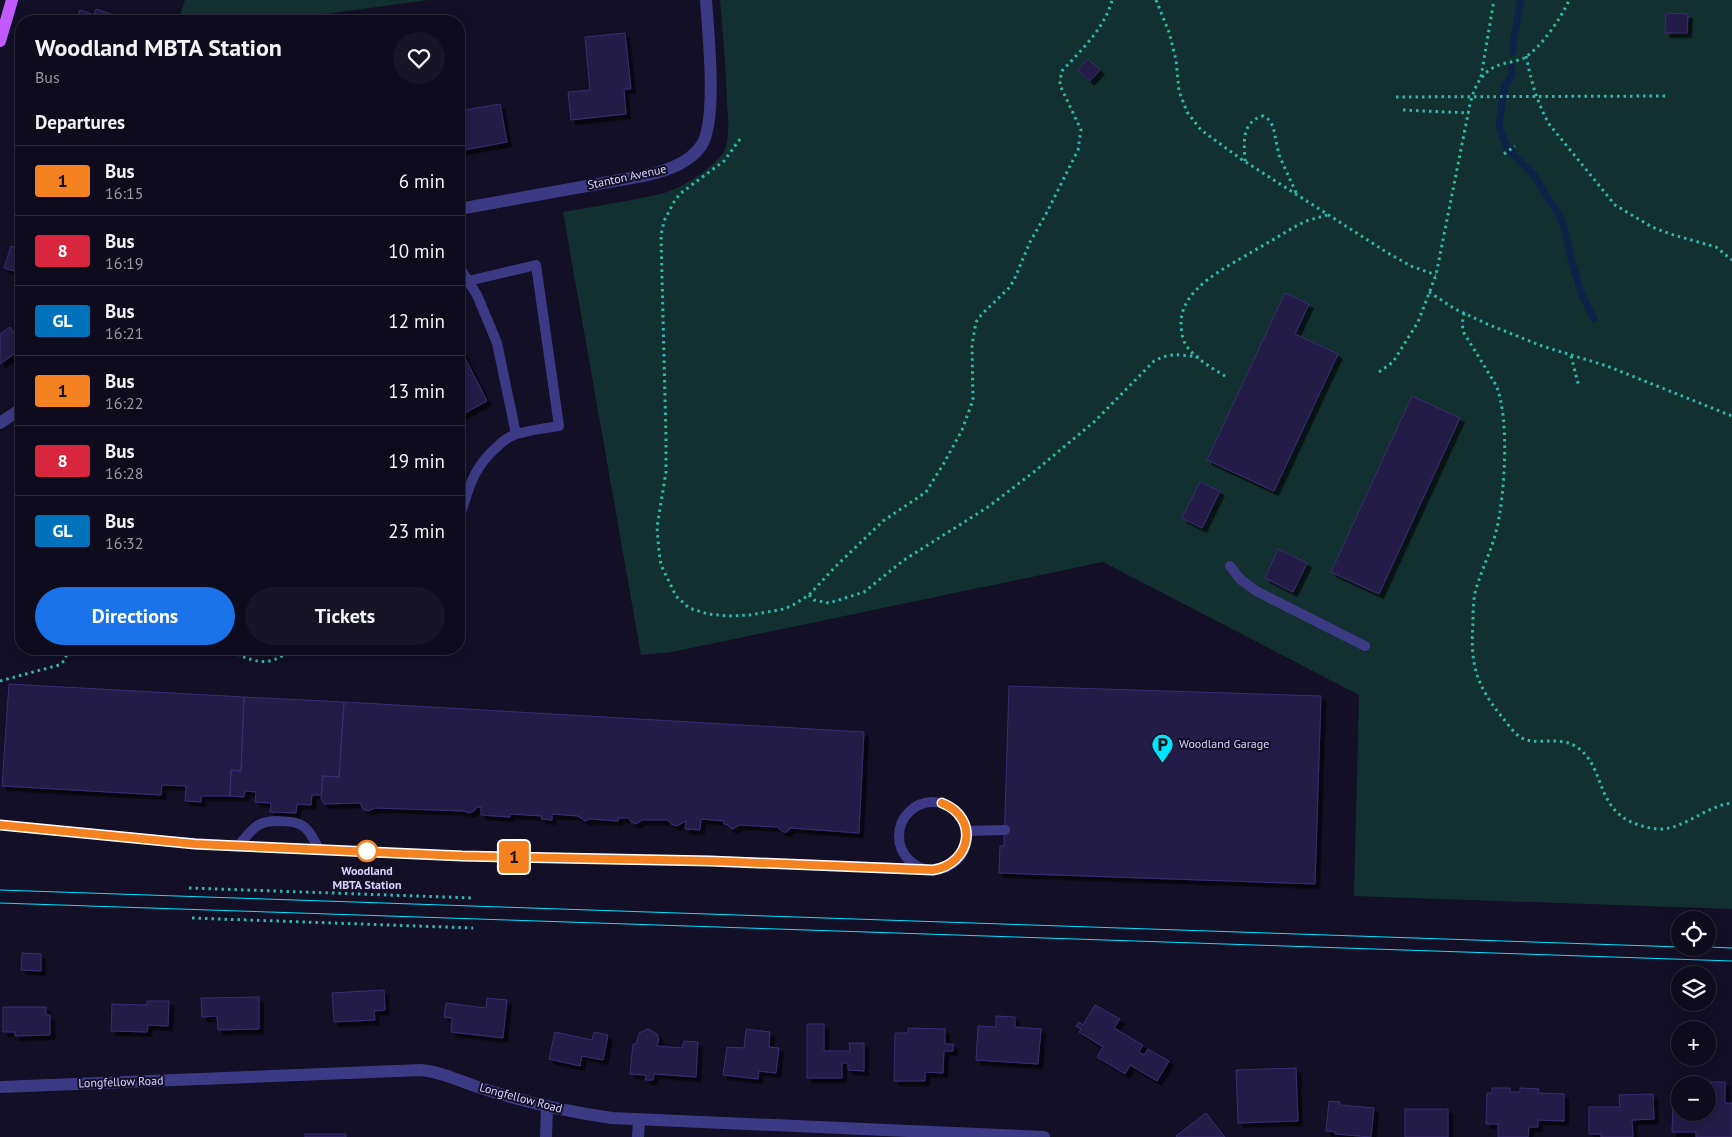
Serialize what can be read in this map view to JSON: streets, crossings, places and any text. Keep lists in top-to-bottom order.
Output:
{
  "streets": {
    "street": ["Stanton Avenue", "Longfellow Road"]
  },
  "places": {
    "parking": ["Woodland Garage"],
    "other": ["Woodland MBTA Station"]
  },
  "lines": ["bus line 1"],
  "page": {
    "on_map": "1",
    "heading": [
      ["Woodland MBTA Station", "Bus"],
      "Departures"
    ],
    "list": [
      {
        "mark": "1",
        "name": "Bus",
        "note": "16:15",
        "value": "6 min"
      },
      {
        "mark": "8",
        "name": "Bus",
        "note": "16:19",
        "value": "10 min"
      },
      {
        "mark": "GL",
        "name": "Bus",
        "note": "16:21",
        "value": "12 min"
      },
      {
        "mark": "1",
        "name": "Bus",
        "note": "16:22",
        "value": "13 min"
      },
      {
        "mark": "8",
        "name": "Bus",
        "note": "16:28",
        "value": "19 min"
      },
      {
        "mark": "GL",
        "name": "Bus",
        "note": "16:32",
        "value": "23 min"
      }
    ],
    "buttons": ["Directions", "Tickets"],
    "map_buttons": ["+", "−"]
  }
}
